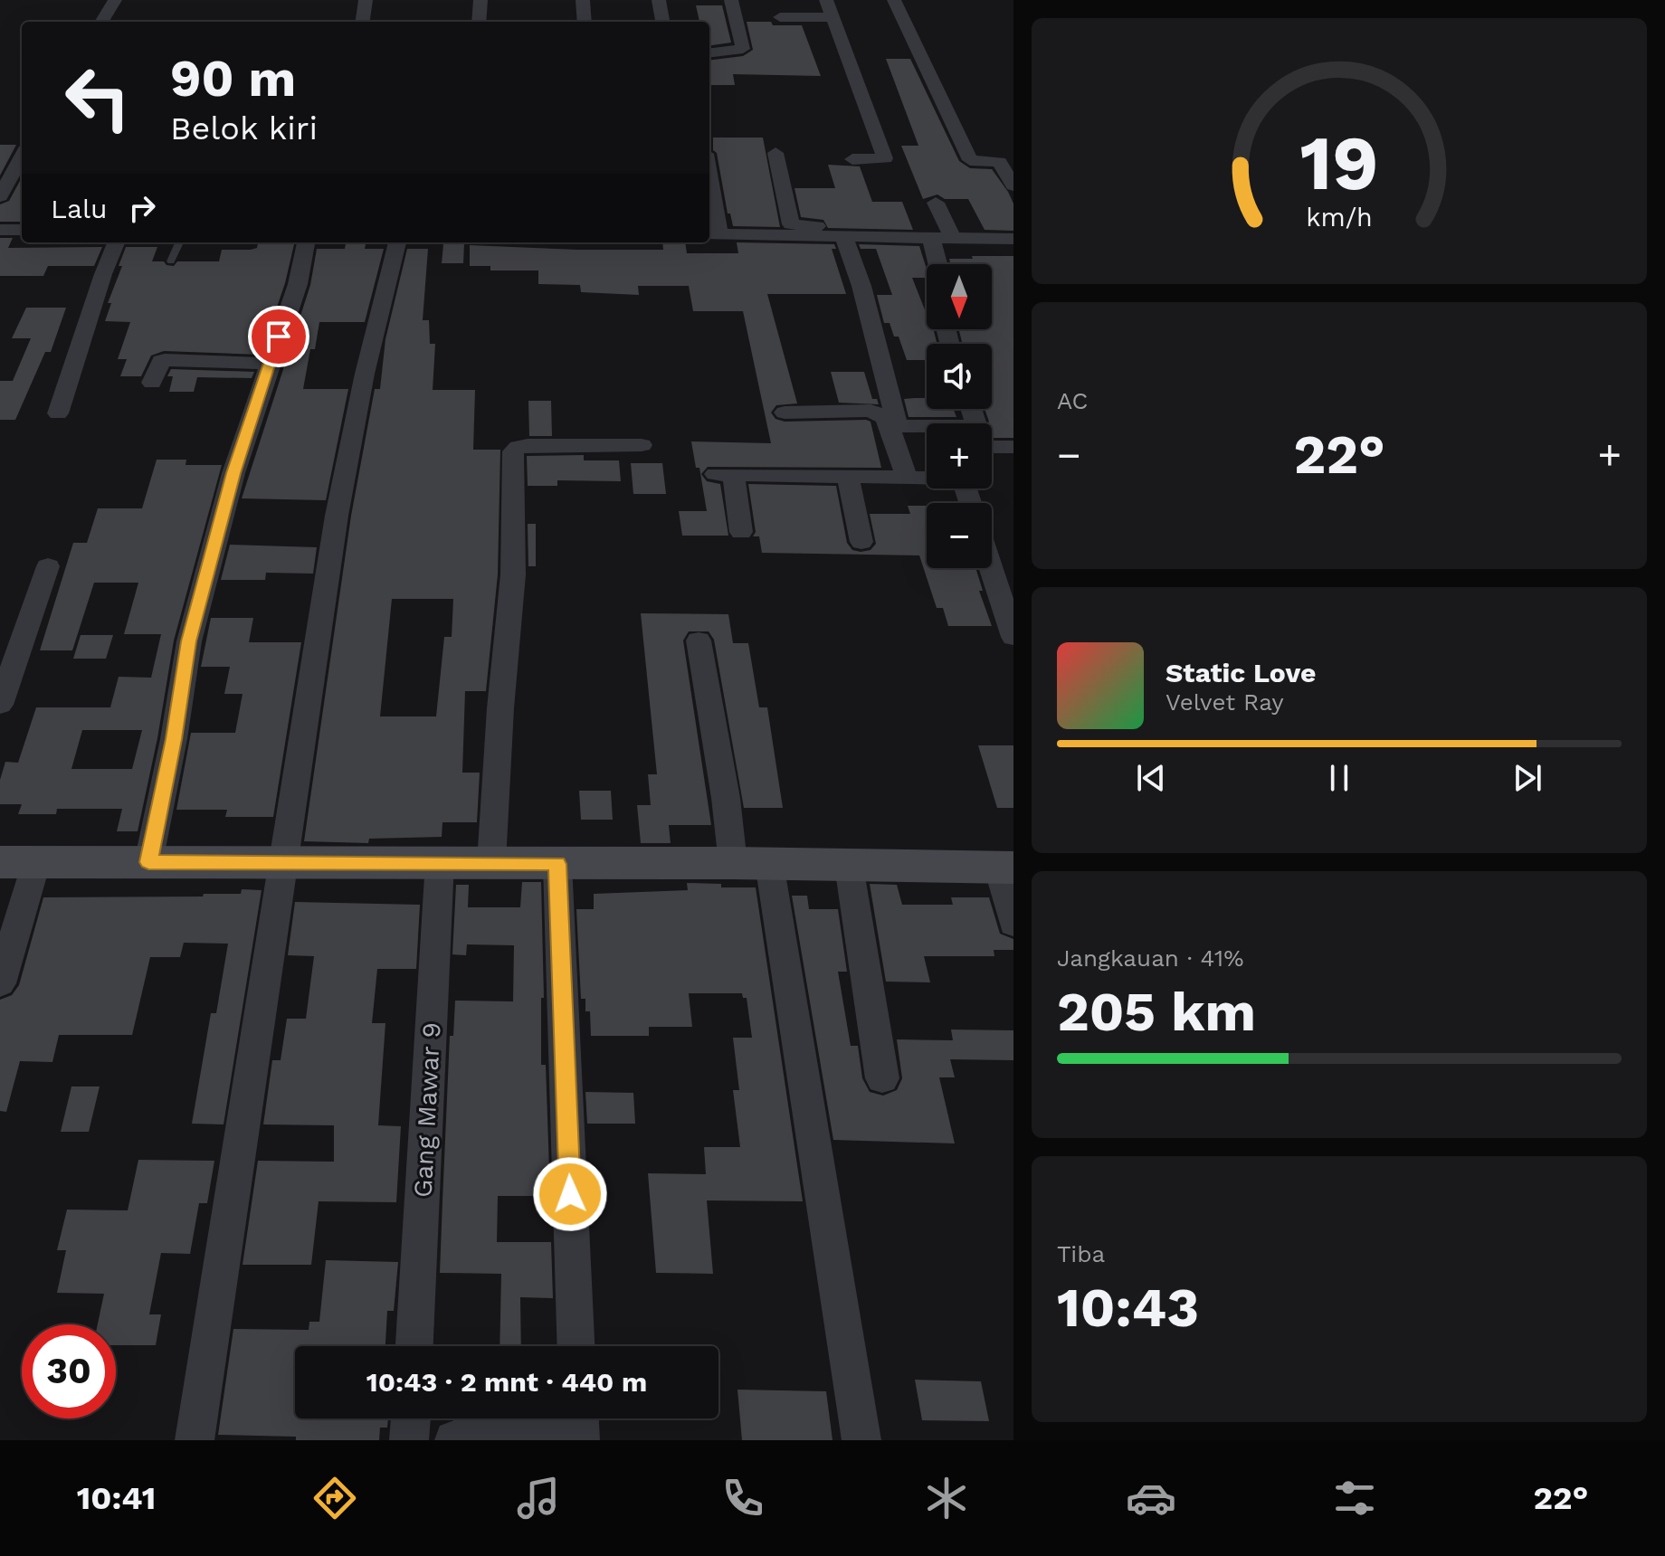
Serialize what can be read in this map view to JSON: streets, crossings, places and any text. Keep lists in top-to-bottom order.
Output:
{
  "streets": {
    "street": ["Gang Mawar 9"]
  },
  "north": "bottom",
  "page": {
    "turn": ["90 m", "Belok kiri"],
    "then": "Lalu",
    "map_buttons": ["+", "−"],
    "tile": [
      "AC",
      ["Jangkauan · 41%", "205 km"],
      ["Tiba", "10:43"]
    ],
    "heat": ["−", "22°", "+"],
    "song": ["Static Love", "Velvet Ray"],
    "limit": "30",
    "trip": "10:43 · 2 mnt · 440 m",
    "tabs": ["10:41", "22°"],
    "gauge": ["19", "km/h"]
  }
}
